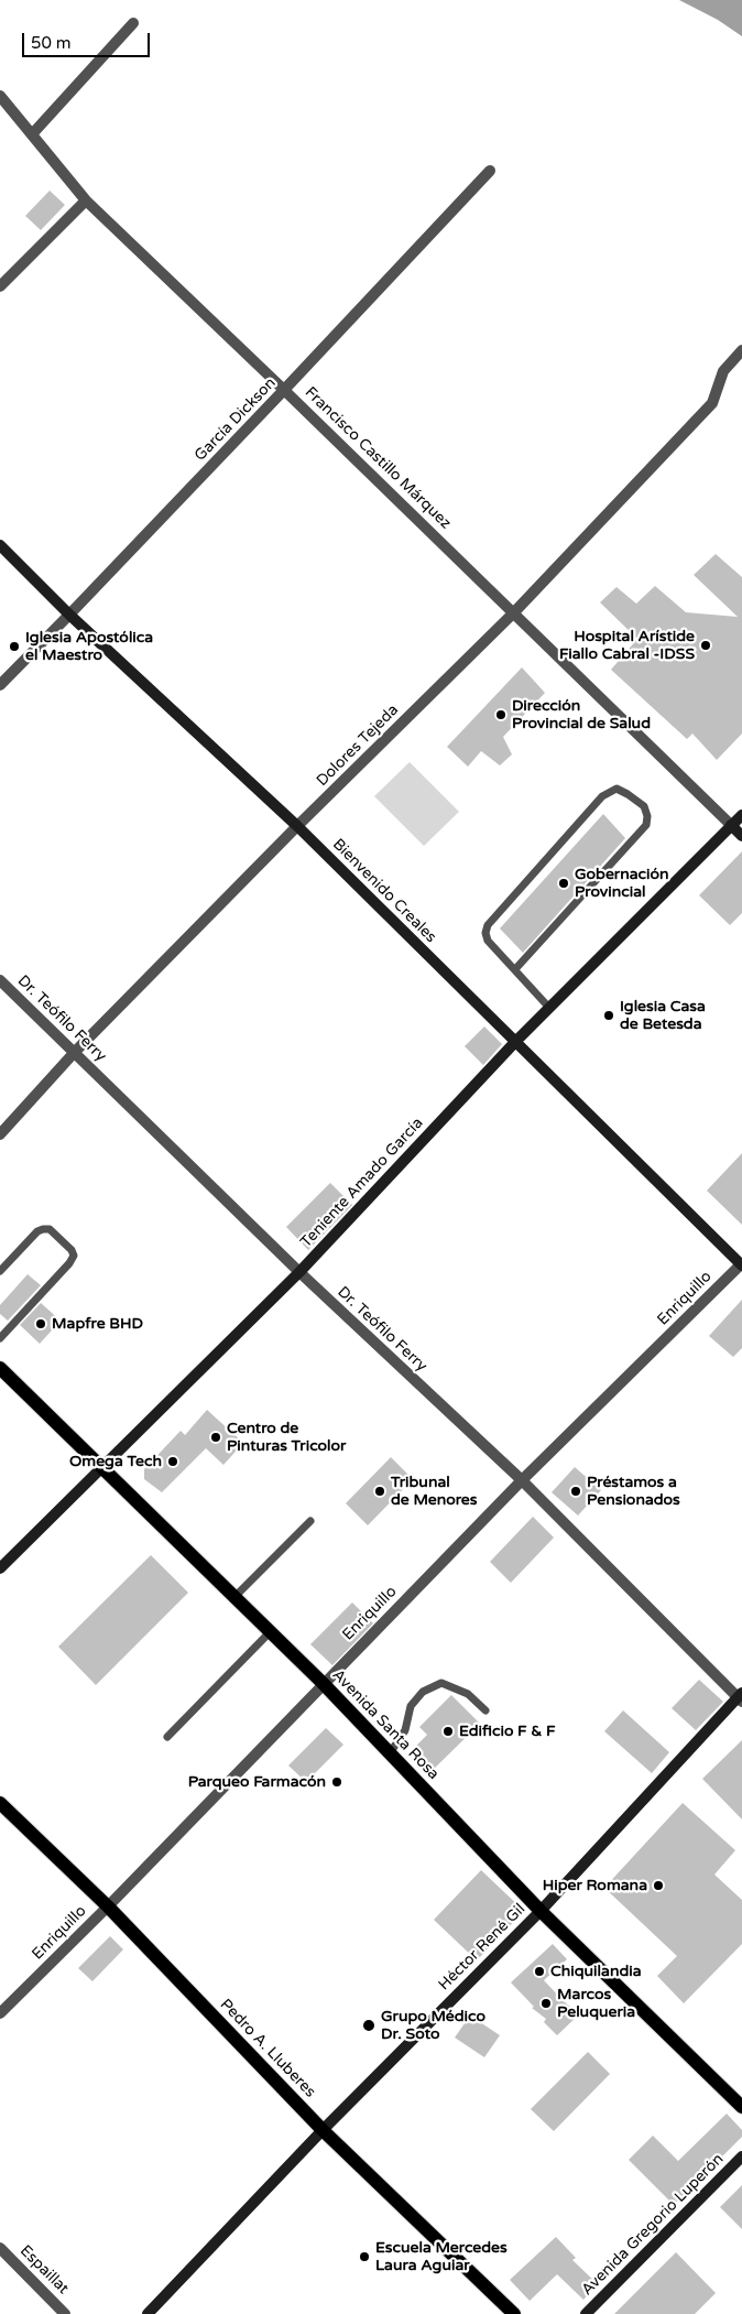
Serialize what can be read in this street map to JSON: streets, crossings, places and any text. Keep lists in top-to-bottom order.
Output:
{
  "streets": {
    "main road": ["Avenida Santa Rosa", "Pedro A. Lluberes"],
    "street": [
      "García Dickson",
      "Francisco Castillo Márquez",
      "Dolores Tejeda",
      "Bienvenido Creales",
      "Dr. Teófilo Ferry",
      "Teniente Amado García",
      "Enriquillo",
      "Héctor René Gil",
      "Avenida Gregorio Luperón",
      "Espaillat"
    ]
  },
  "crossings": [
    ["García Dickson", "Francisco Castillo Márquez"],
    ["García Dickson", "Bienvenido Creales"],
    ["Francisco Castillo Márquez", "Dolores Tejeda"],
    ["Francisco Castillo Márquez", "Teniente Amado García"],
    ["Dolores Tejeda", "Bienvenido Creales"],
    ["Dolores Tejeda", "Dr. Teófilo Ferry"],
    ["Bienvenido Creales", "Teniente Amado García"],
    ["Bienvenido Creales", "Enriquillo"],
    ["Dr. Teófilo Ferry", "Teniente Amado García"],
    ["Dr. Teófilo Ferry", "Enriquillo"],
    ["Dr. Teófilo Ferry", "Héctor René Gil"],
    ["Teniente Amado García", "Avenida Santa Rosa"],
    ["Enriquillo", "Avenida Santa Rosa"],
    ["Enriquillo", "Pedro A. Lluberes"],
    ["Avenida Santa Rosa", "Héctor René Gil"],
    ["Héctor René Gil", "Pedro A. Lluberes"]
  ],
  "places": [
    "Hospital Arístide Fiallo Cabral -IDSS",
    "Iglesia Apostólica el Maestro",
    "Dirección Provincial de Salud",
    "Gobernación Provincial",
    "Iglesia Casa de Betesda",
    "Mapfre BHD",
    "Centro de Pinturas Tricolor",
    "Omega Tech",
    "Tribunal de Menores",
    "Préstamos a Pensionados",
    "Edificio F & F",
    "Parqueo Farmacón",
    "Hiper Romana",
    "Chiquilandia",
    "Marcos Peluqueria",
    "Grupo Médico Dr. Soto",
    "Escuela Mercedes Laura Aguiar"
  ],
  "scale_bar": "50 m"
}
